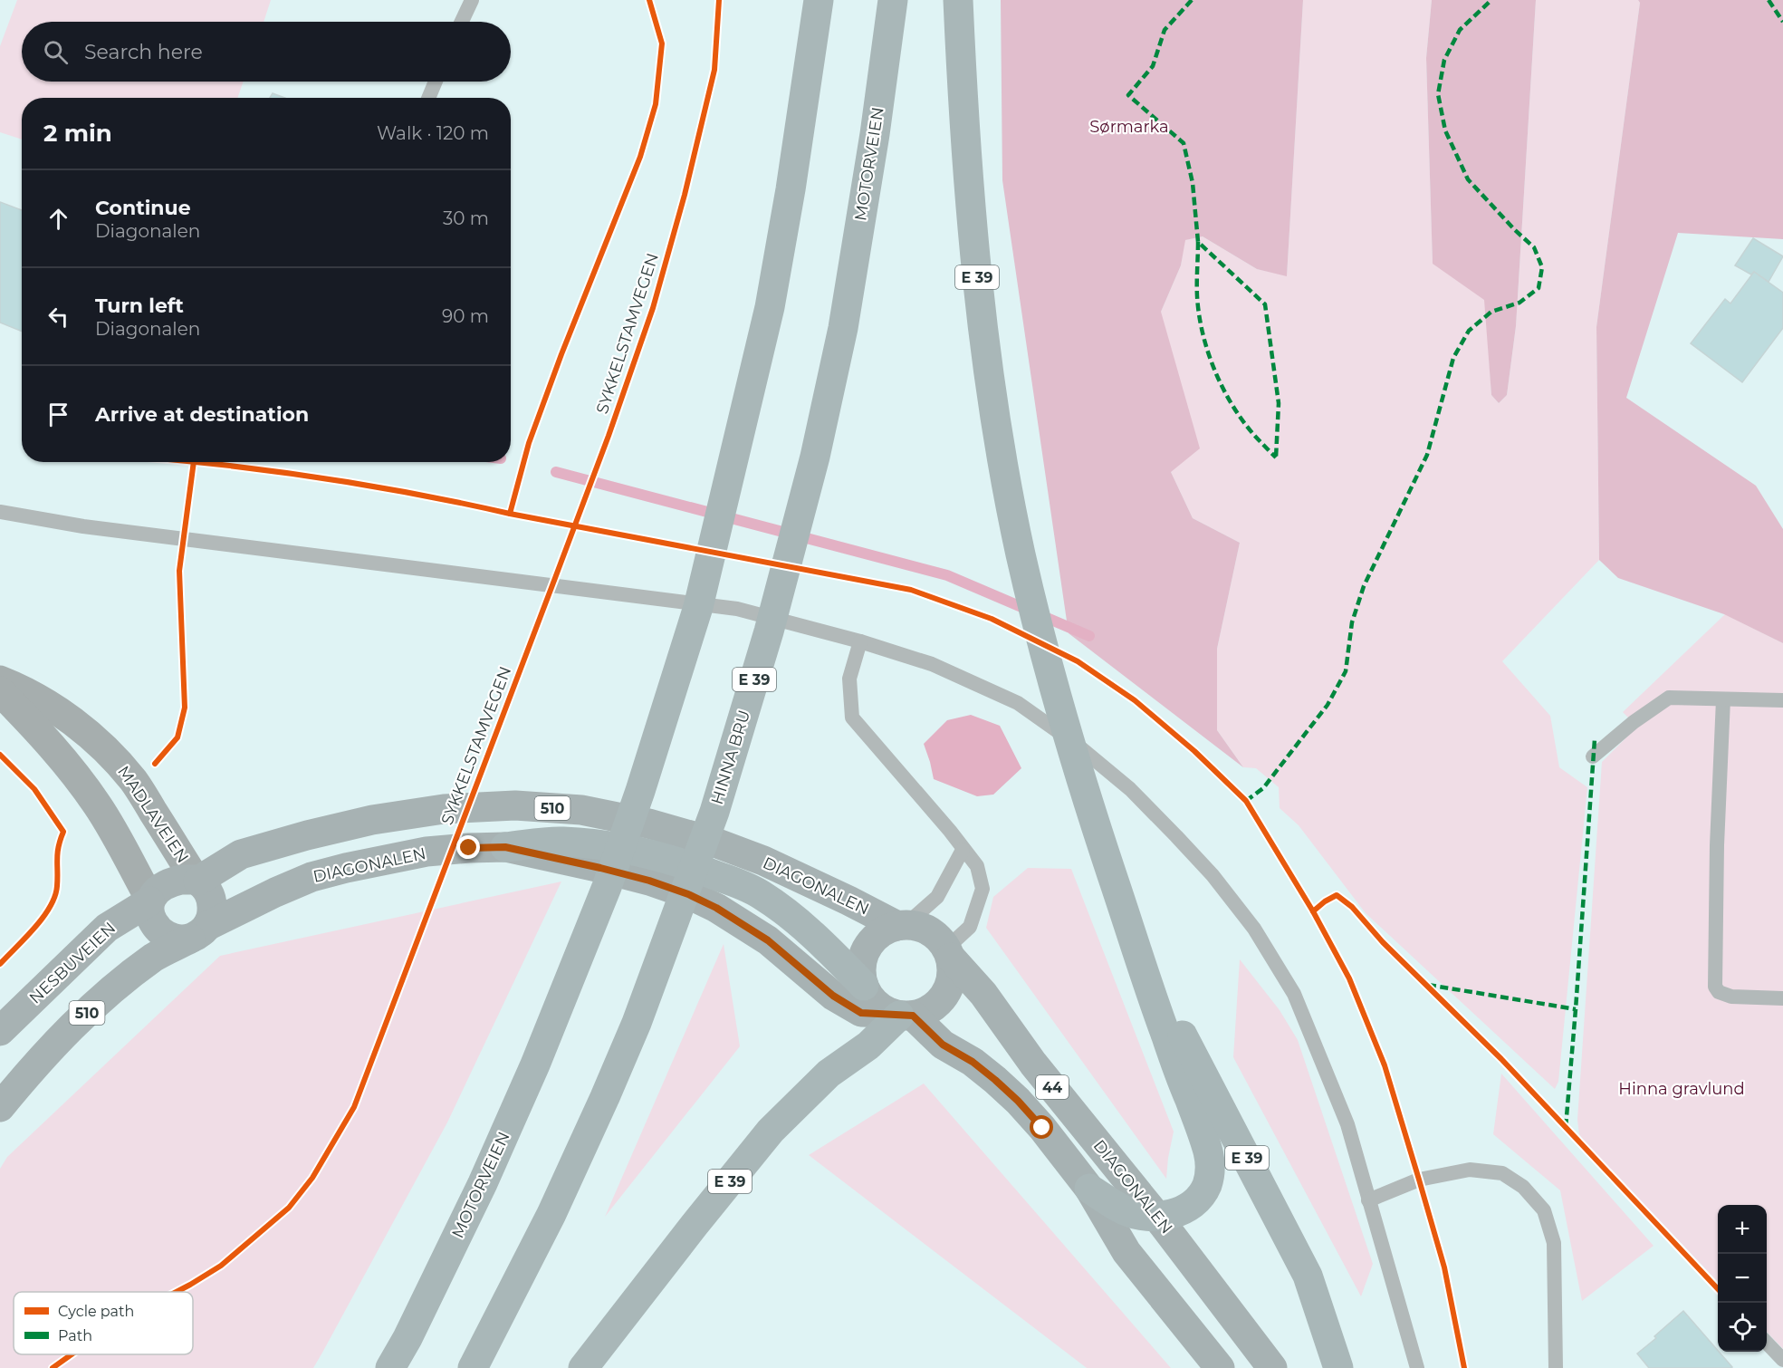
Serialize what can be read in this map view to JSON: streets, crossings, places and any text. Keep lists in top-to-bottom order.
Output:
{
  "streets": {
    "highway": [
      "MOTORVEIEN",
      "E 39",
      "HINNA BRU",
      "510"
    ],
    "main road": [
      "MADLAVEIEN",
      "DIAGONALEN",
      "NESBUVEIEN",
      "44"
    ],
    "cycle path": ["SYKKELSTAMVEGEN"]
  },
  "crossings": [
    ["MOTORVEIEN", "HINNA BRU"],
    ["E 39", "510"],
    ["E 39", "DIAGONALEN"],
    ["E 39", "44"],
    ["510", "MADLAVEIEN"],
    ["510", "DIAGONALEN"],
    ["510", "NESBUVEIEN"],
    ["510", "44"],
    ["MADLAVEIEN", "DIAGONALEN"],
    ["MADLAVEIEN", "NESBUVEIEN"],
    ["DIAGONALEN", "NESBUVEIEN"],
    ["DIAGONALEN", "44"]
  ],
  "parks": ["Sørmarka", "Hinna gravlund"],
  "legend": ["Cycle path", "Path"],
  "page": {
    "search": "Search here",
    "heading": ["2 min", "Walk · 120 m"],
    "list": [
      ["Continue", "Diagonalen", "30 m"],
      ["Turn left", "Diagonalen", "90 m"],
      "Arrive at destination"
    ],
    "map_buttons": ["+", "−"]
  }
}
